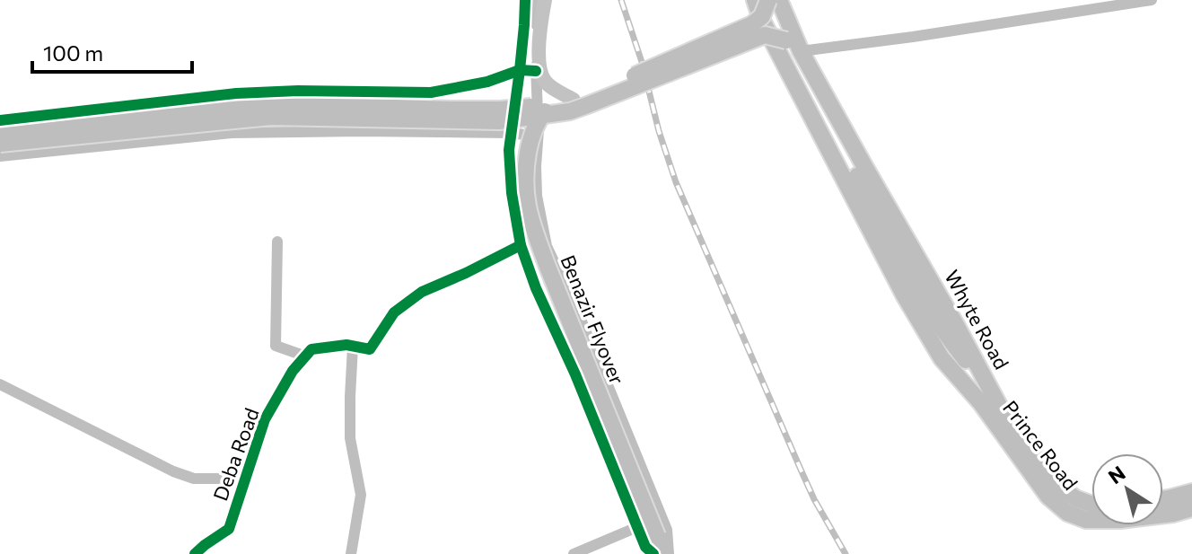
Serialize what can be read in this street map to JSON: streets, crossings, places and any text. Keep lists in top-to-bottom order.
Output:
{
  "streets": {
    "main road": ["Benazir Flyover", "Whyte Road", "Prince Road"],
    "street": ["Deba Road"]
  },
  "crossings": [
    ["Whyte Road", "Prince Road"]
  ],
  "scale_bar": "100 m",
  "north": "top left"
}
